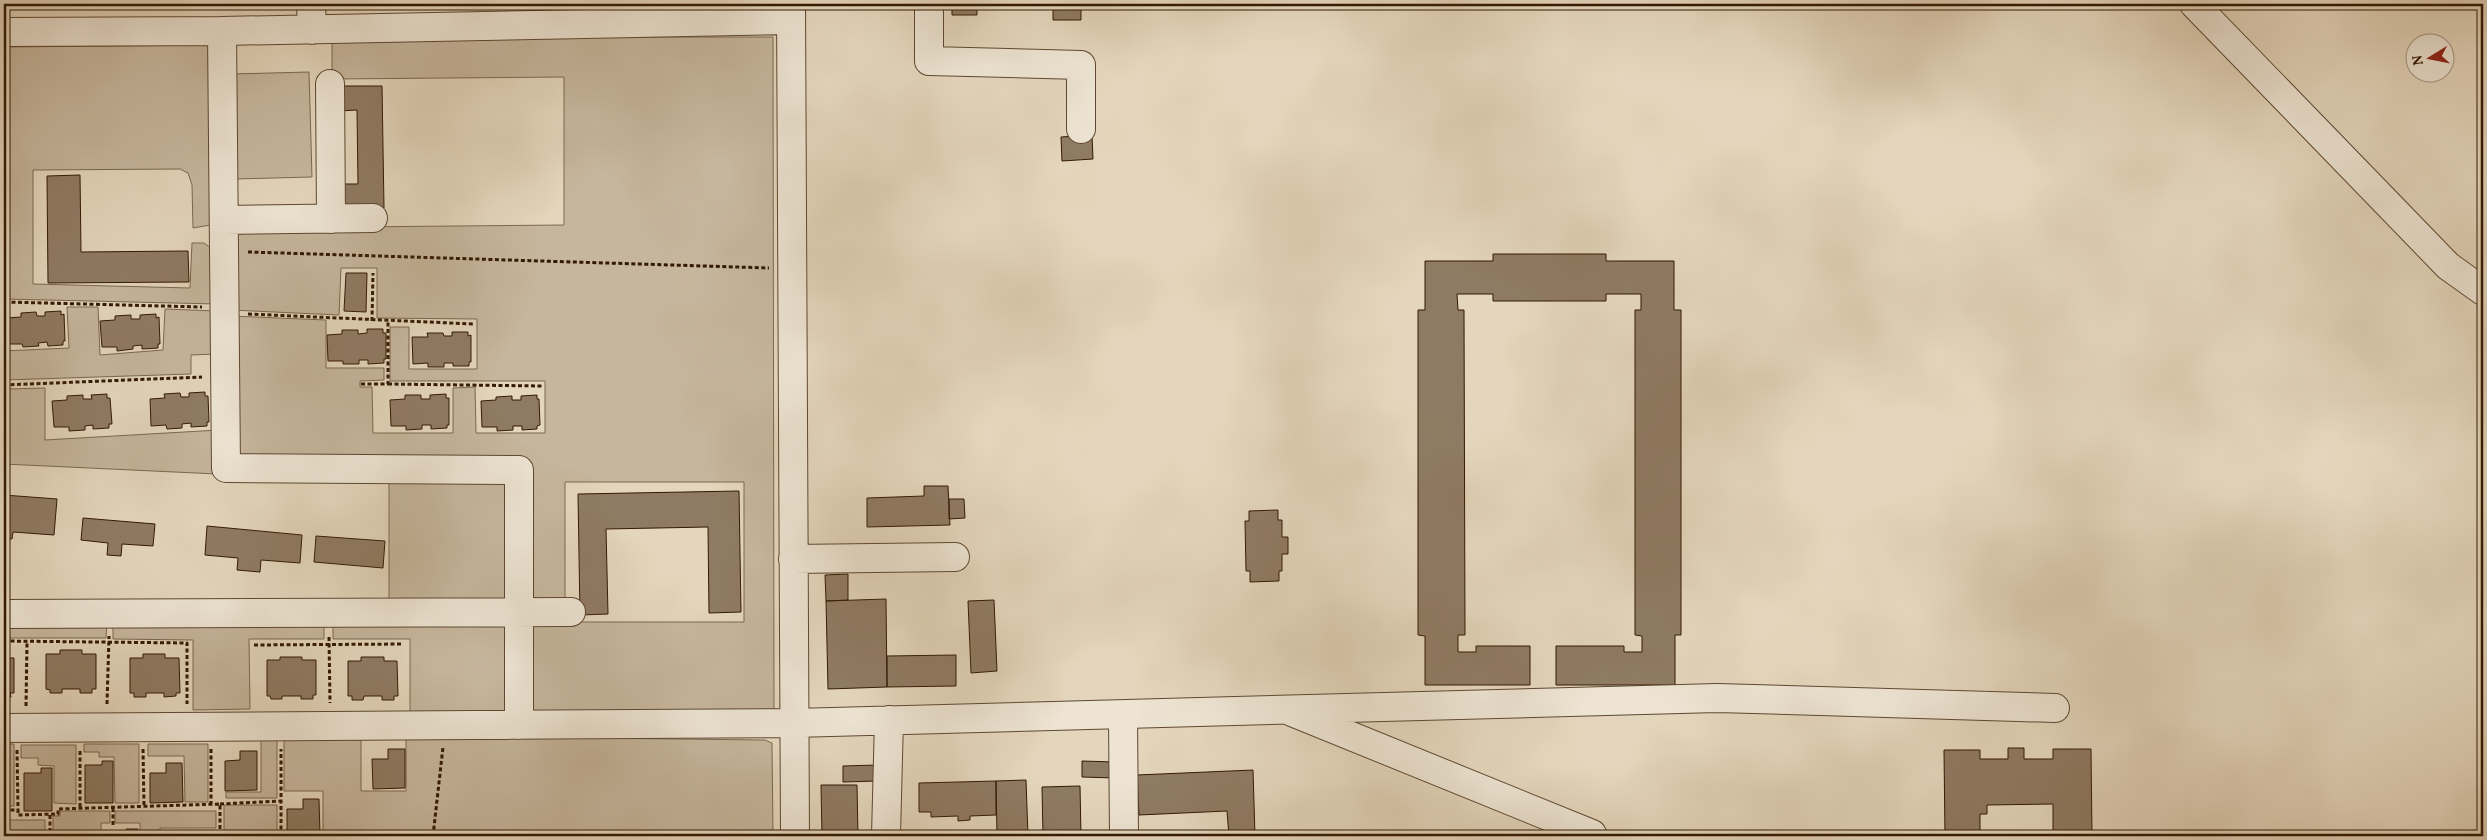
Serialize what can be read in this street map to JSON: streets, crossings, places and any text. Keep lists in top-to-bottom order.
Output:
{
  "north": "left"
}
